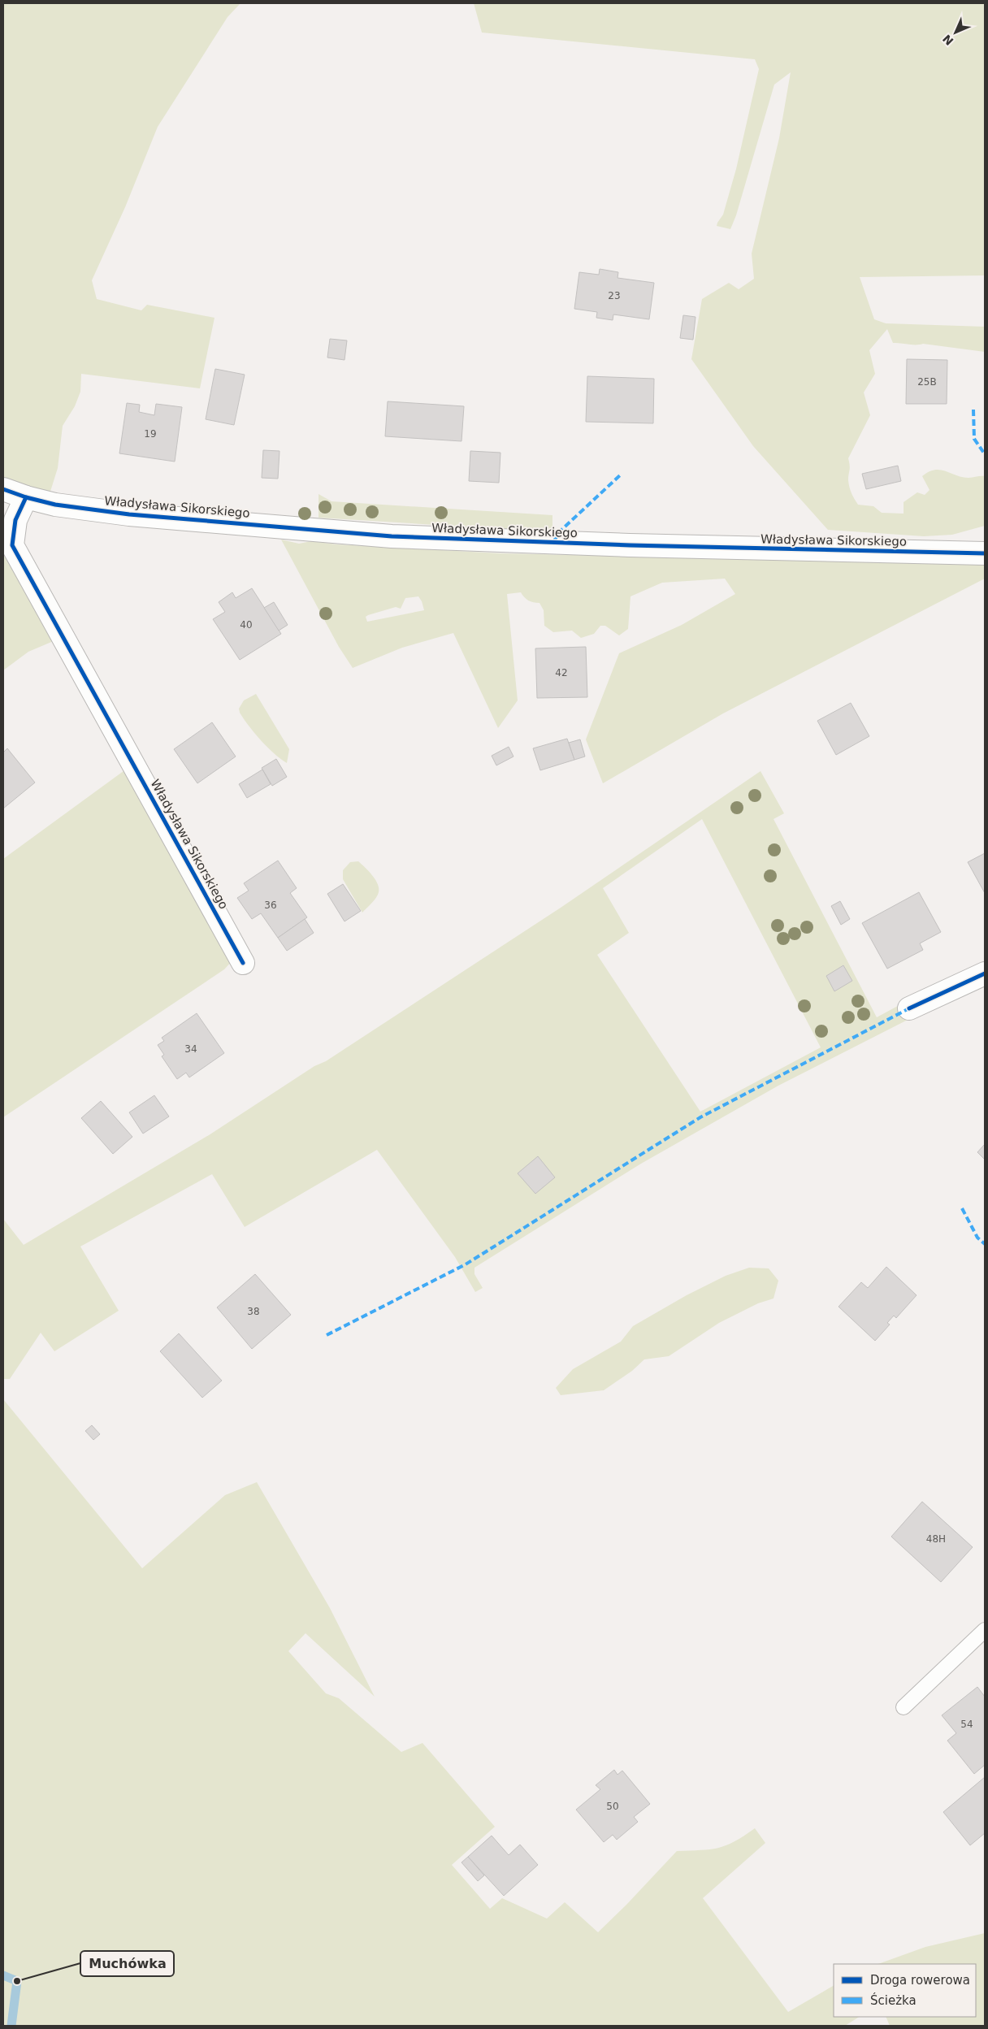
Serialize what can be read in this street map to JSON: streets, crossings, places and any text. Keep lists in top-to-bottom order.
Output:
{
  "streets": {
    "street": ["Władysława Sikorskiego"]
  },
  "places": ["Muchówka"],
  "house_numbers": [
    "23",
    "25B",
    "19",
    "40",
    "42",
    "36",
    "34",
    "38",
    "48H",
    "54",
    "50"
  ],
  "legend": ["Droga rowerowa", "Ścieżka"],
  "north": "bottom left"
}
